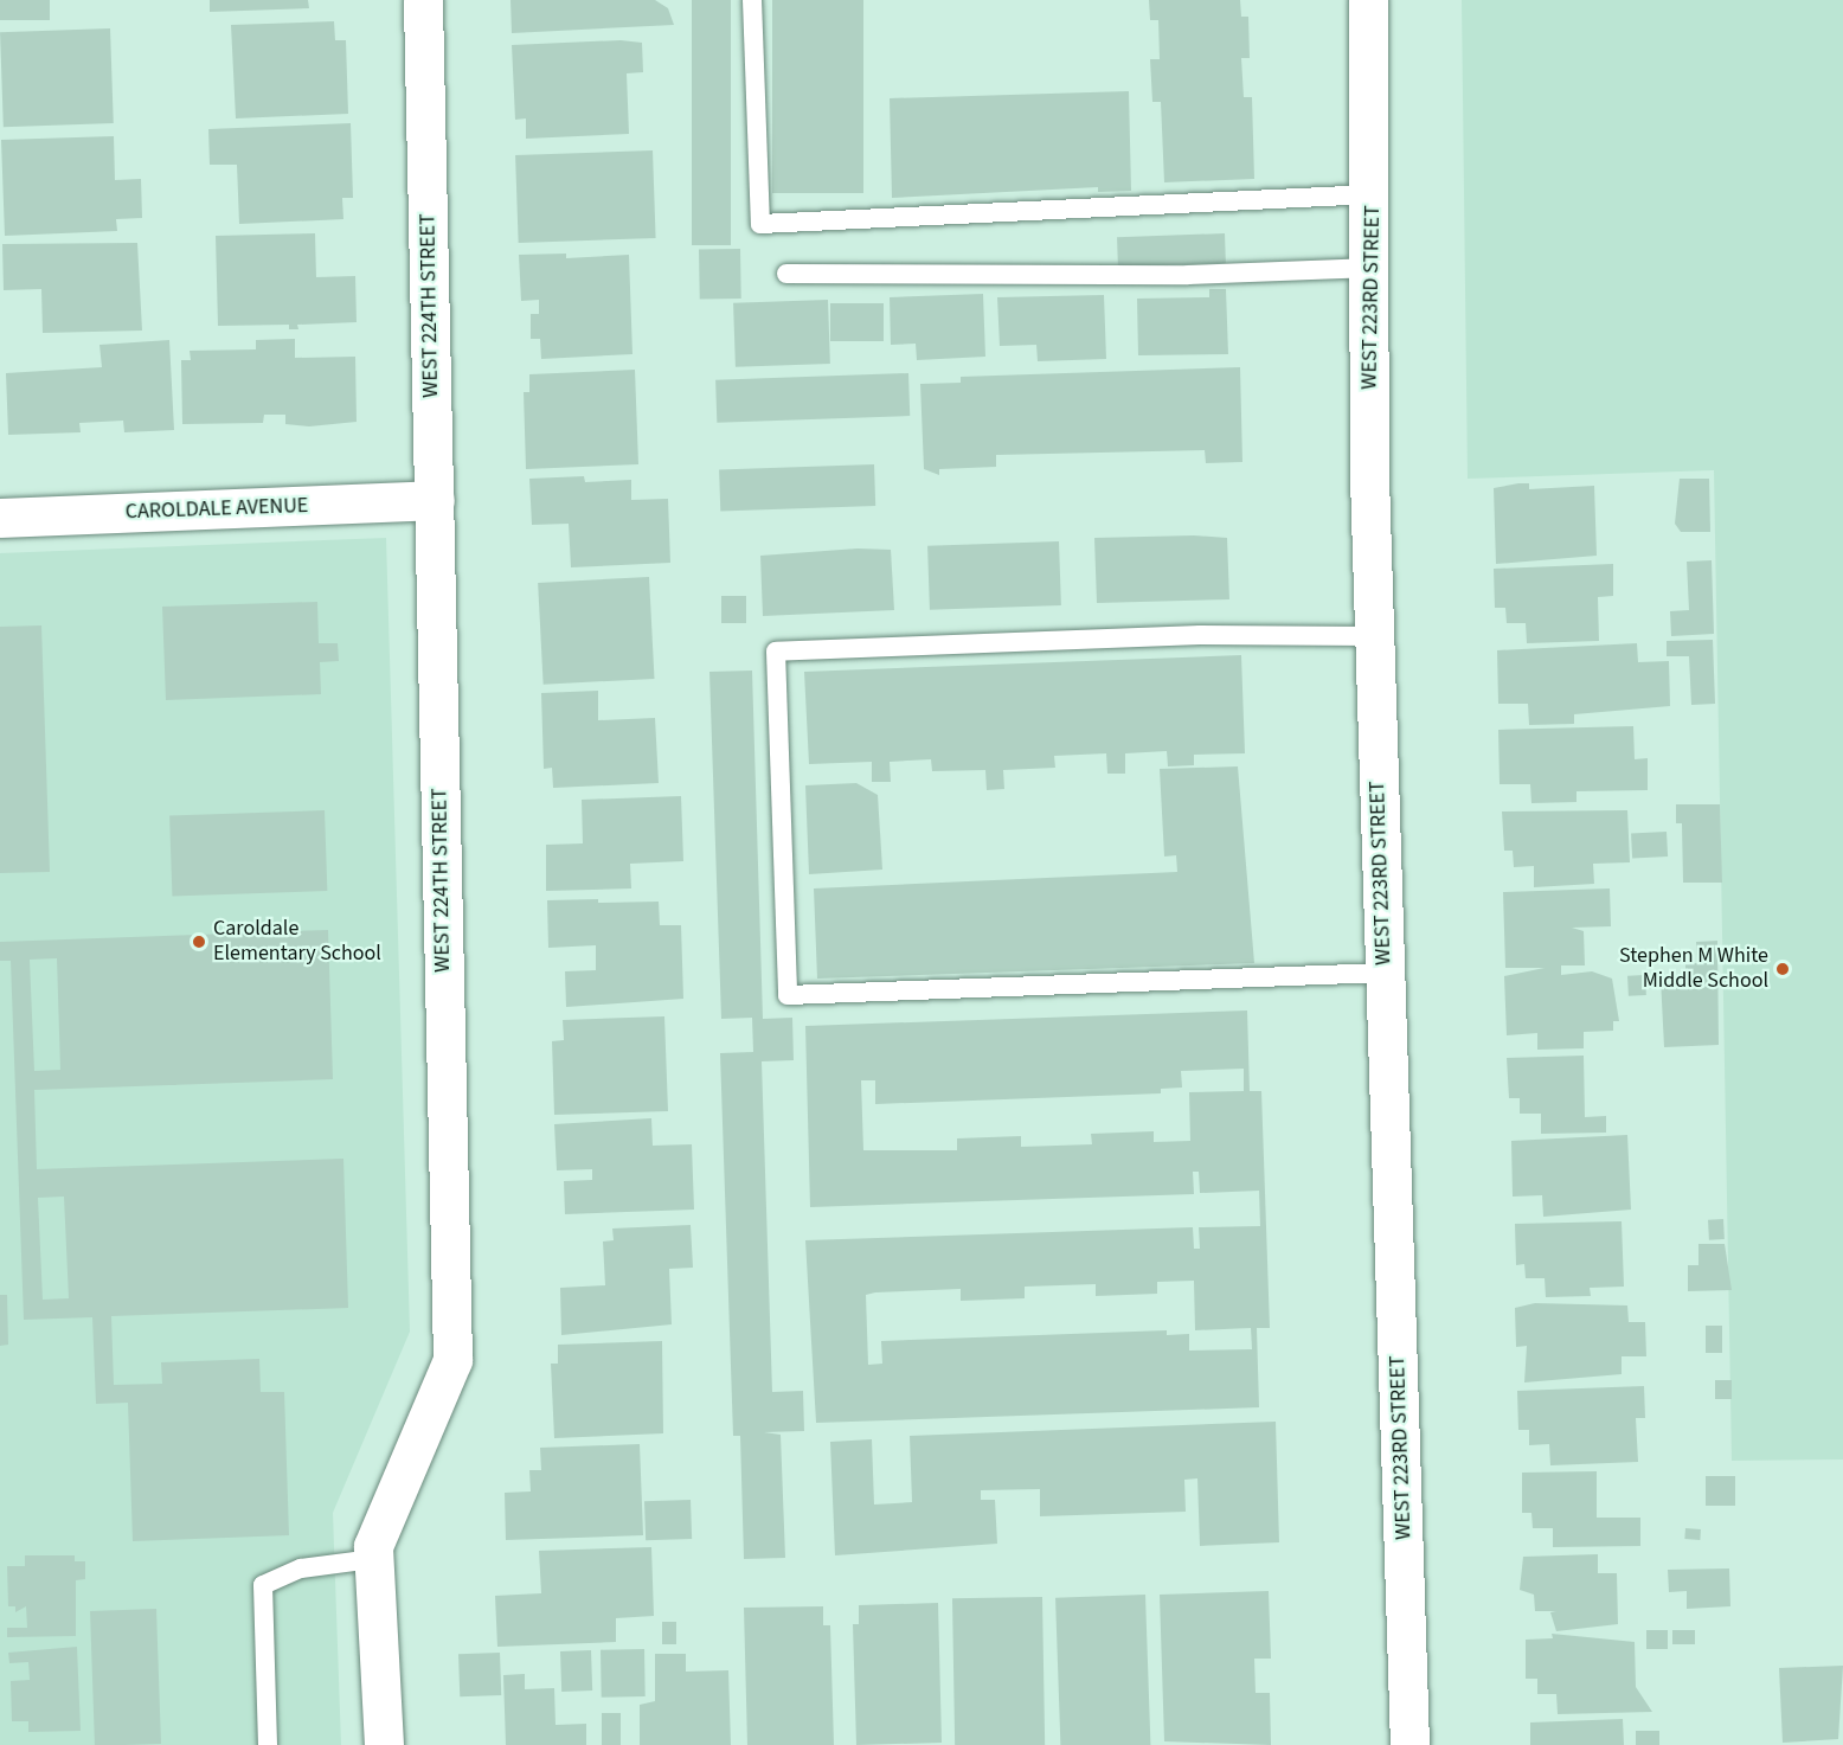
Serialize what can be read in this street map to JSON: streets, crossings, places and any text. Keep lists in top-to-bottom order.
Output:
{
  "streets": {
    "street": ["WEST 223RD STREET", "WEST 224TH STREET", "CAROLDALE AVENUE"]
  },
  "crossings": [
    ["WEST 224TH STREET", "CAROLDALE AVENUE"]
  ],
  "places": ["Caroldale Elementary School", "Stephen M White Middle School"]
}
